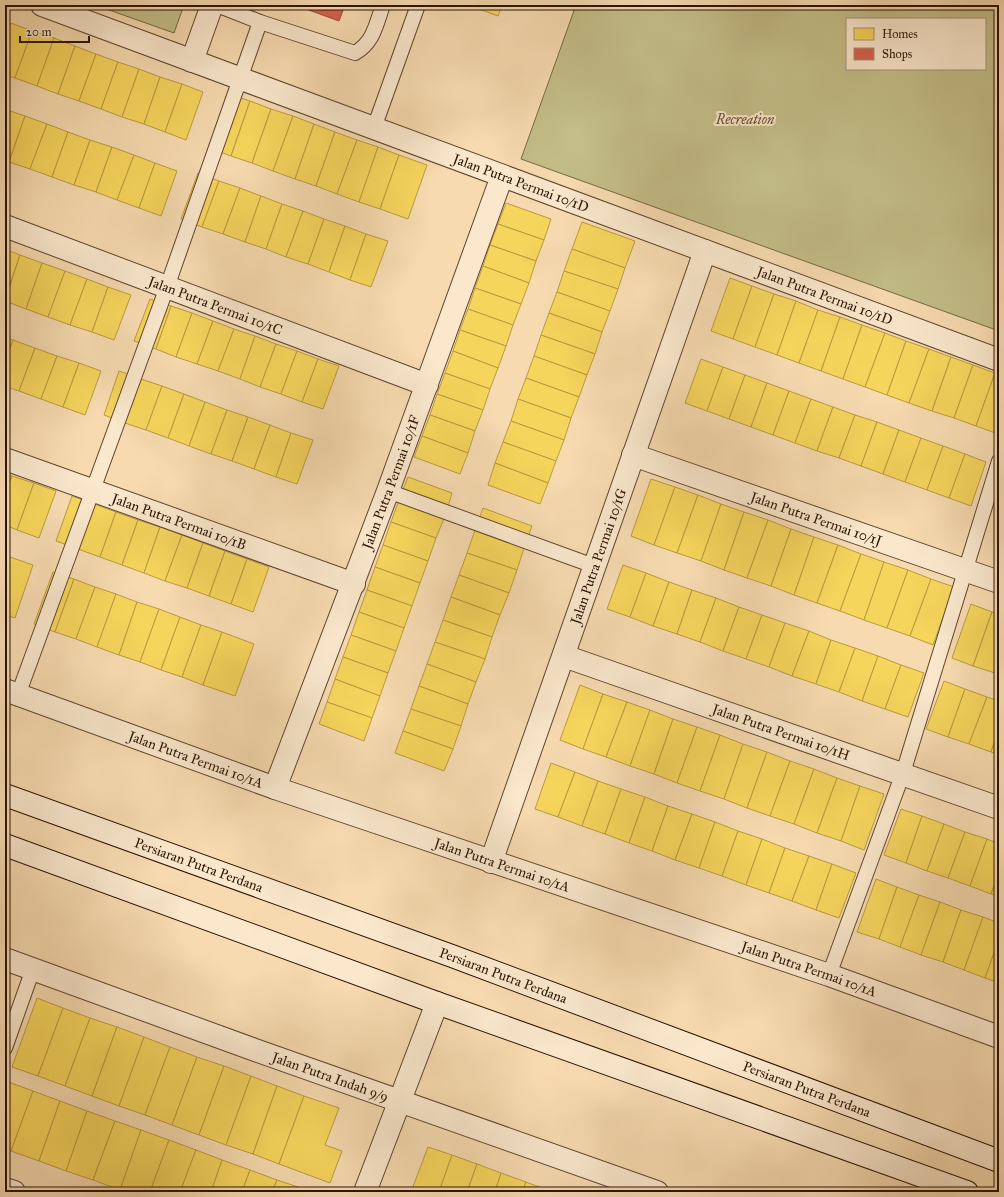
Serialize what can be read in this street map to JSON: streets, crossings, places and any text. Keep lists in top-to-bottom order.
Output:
{
  "streets": {
    "street": [
      "Jalan Putra Permai 10/1D",
      "Jalan Putra Permai 10/1C",
      "Jalan Putra Permai 10/1F",
      "Jalan Putra Permai 10/1J",
      "Jalan Putra Permai 10/1B",
      "Jalan Putra Permai 10/1G",
      "Jalan Putra Permai 10/1H",
      "Jalan Putra Permai 10/1A",
      "Persiaran Putra Perdana",
      "Jalan Putra Indah 9/9"
    ]
  },
  "crossings": [
    ["Jalan Putra Permai 10/1D", "Jalan Putra Permai 10/1F"],
    ["Jalan Putra Permai 10/1D", "Jalan Putra Permai 10/1G"],
    ["Jalan Putra Permai 10/1C", "Jalan Putra Permai 10/1F"],
    ["Jalan Putra Permai 10/1F", "Jalan Putra Permai 10/1B"],
    ["Jalan Putra Permai 10/1F", "Jalan Putra Permai 10/1A"],
    ["Jalan Putra Permai 10/1J", "Jalan Putra Permai 10/1G"],
    ["Jalan Putra Permai 10/1G", "Jalan Putra Permai 10/1H"],
    ["Jalan Putra Permai 10/1G", "Jalan Putra Permai 10/1A"]
  ],
  "parks": ["Recreation"],
  "legend": ["Homes", "Shops"],
  "scale_bar": "20 m"
}
